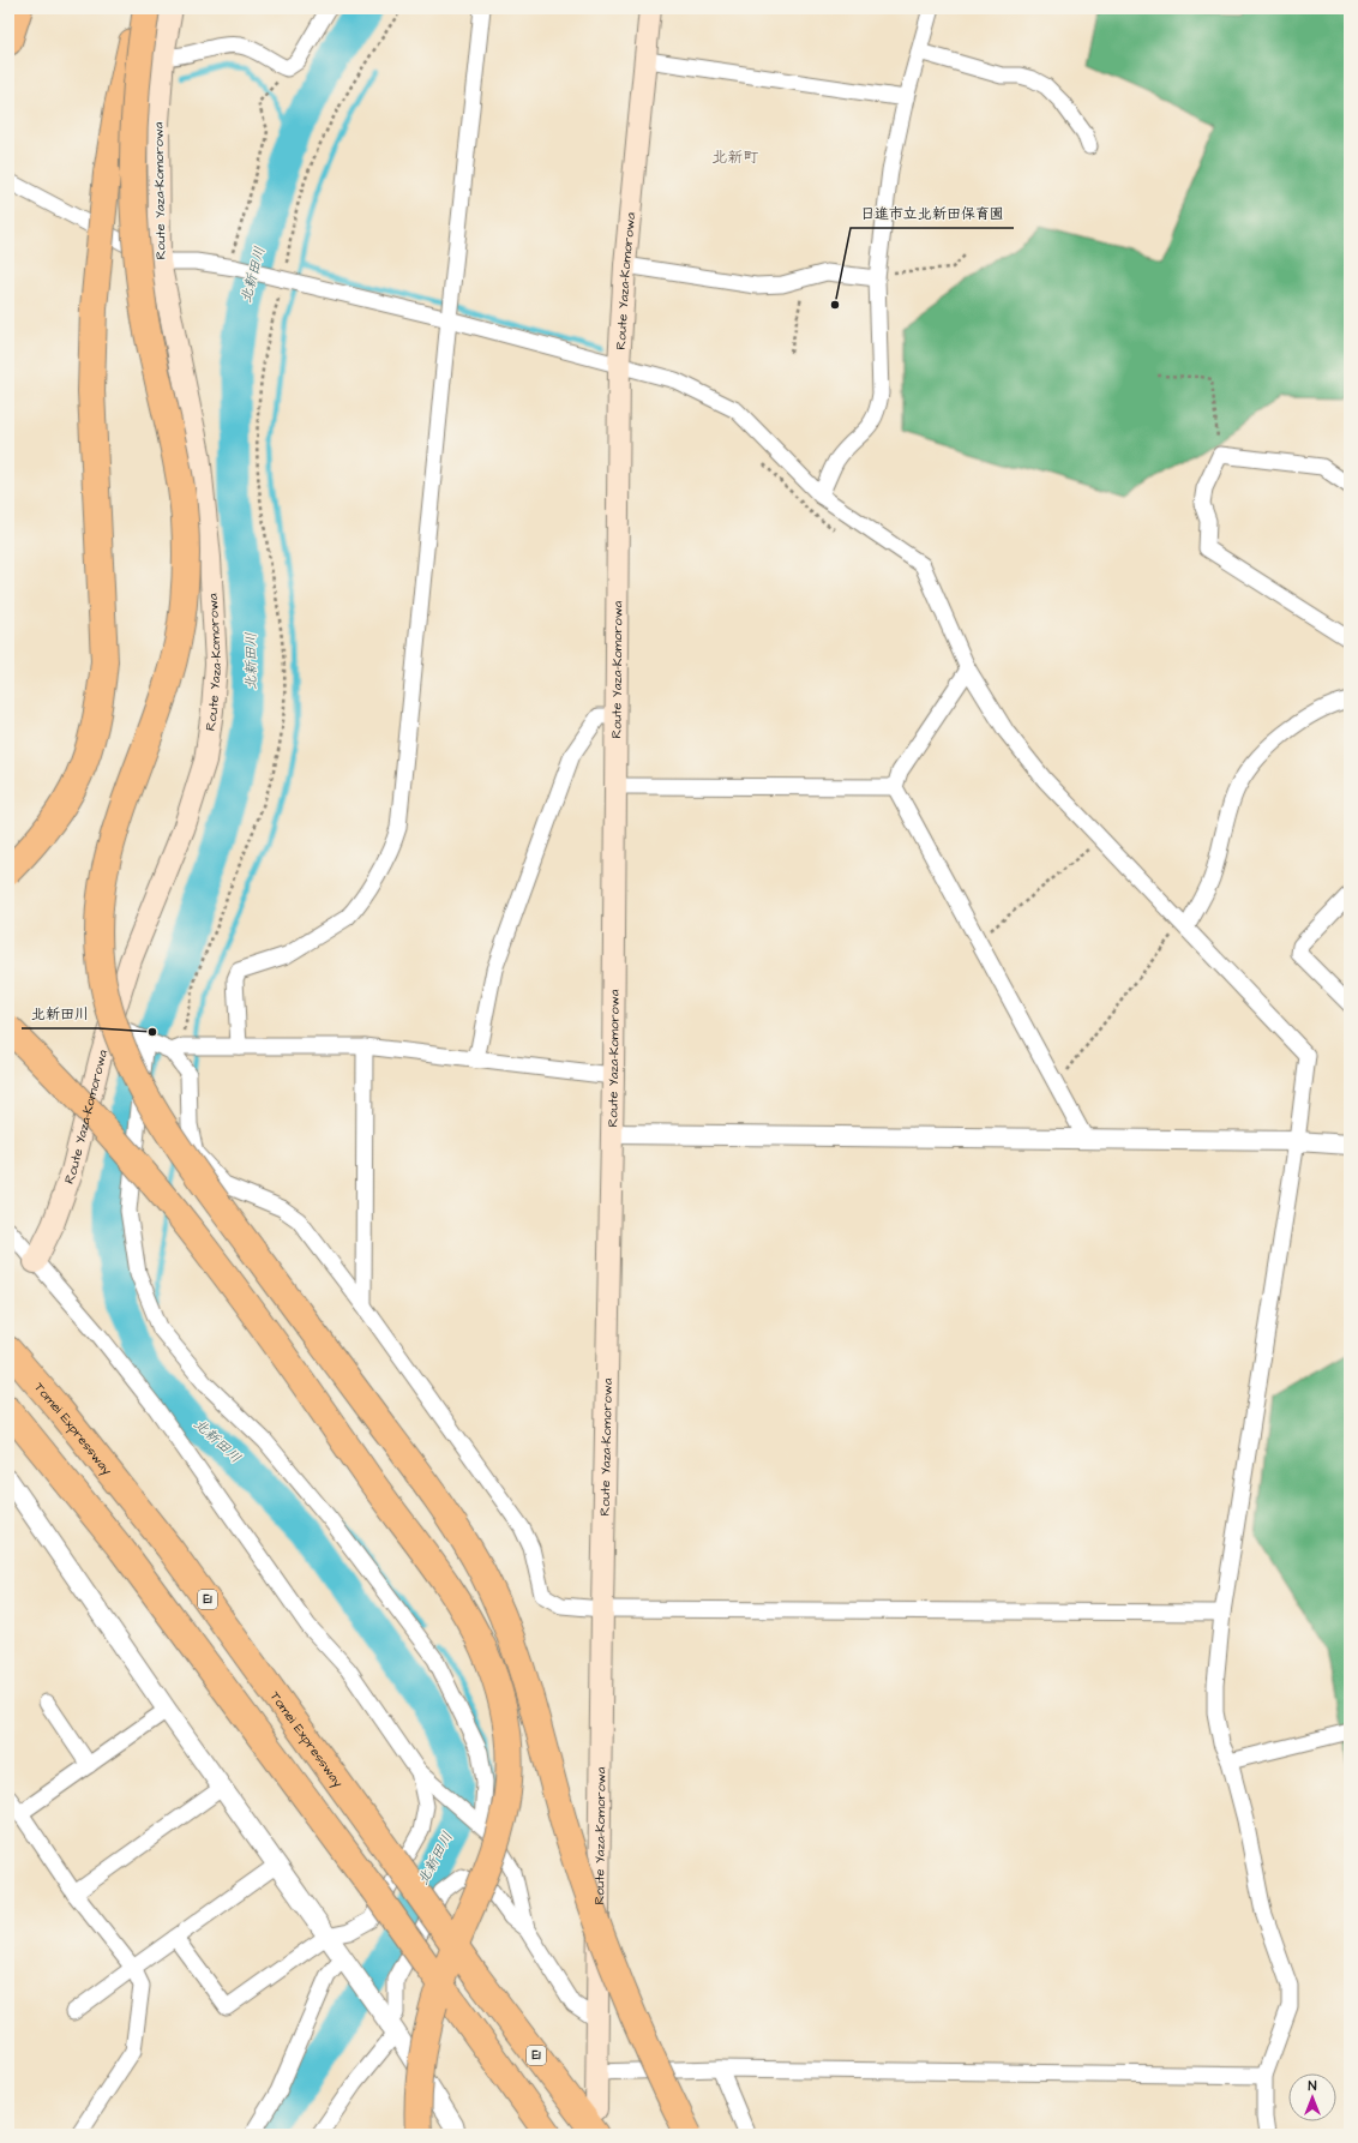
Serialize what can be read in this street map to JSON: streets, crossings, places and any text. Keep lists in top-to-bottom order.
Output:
{
  "streets": {
    "highway": ["Tomei Expressway", "E1"],
    "main road": ["Route Yaza-Komorowa"]
  },
  "crossings": [
    ["Route Yaza-Komorowa", "Tomei Expressway"]
  ],
  "districts": ["北新町"],
  "water": ["北新田川"],
  "places": ["日進市立北新田保育園", "北新田川"],
  "north": "top"
}
